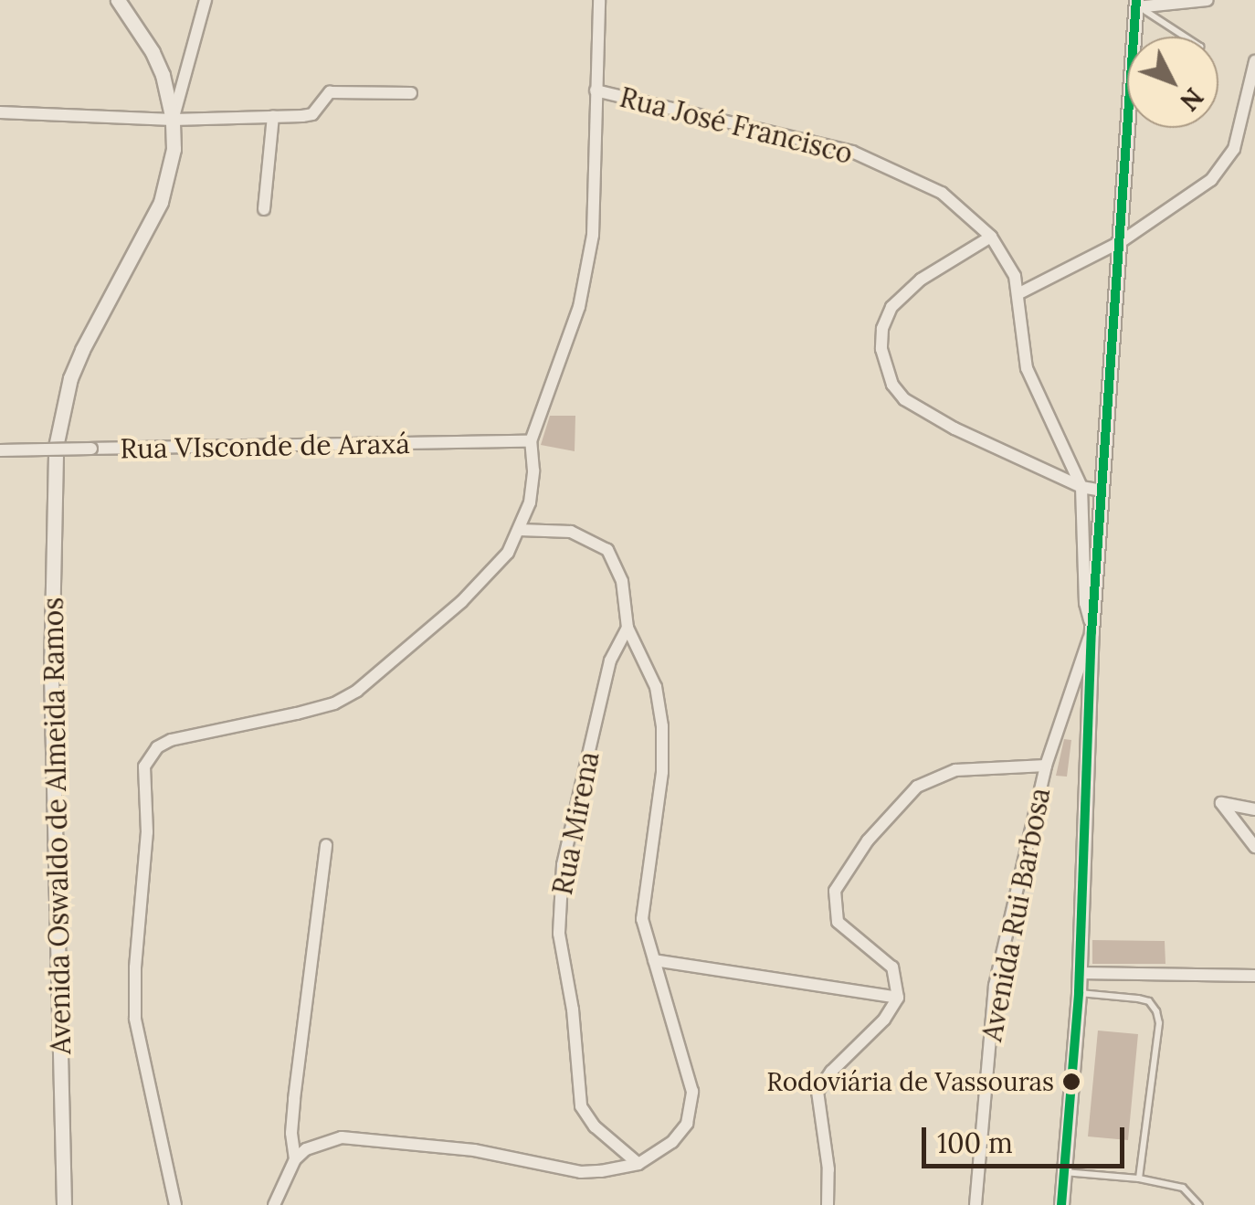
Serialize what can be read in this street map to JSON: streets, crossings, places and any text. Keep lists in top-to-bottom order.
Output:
{
  "streets": {
    "street": [
      "Rua José Francisco",
      "Rua VIsconde de Araxá",
      "Rua Mirena",
      "Avenida Oswaldo de Almeida Ramos",
      "Avenida Rui Barbosa"
    ]
  },
  "crossings": [
    ["Rua José Francisco", "Avenida Rui Barbosa"]
  ],
  "places": ["Rodoviária de Vassouras"],
  "scale_bar": "100 m",
  "north": "bottom right"
}
